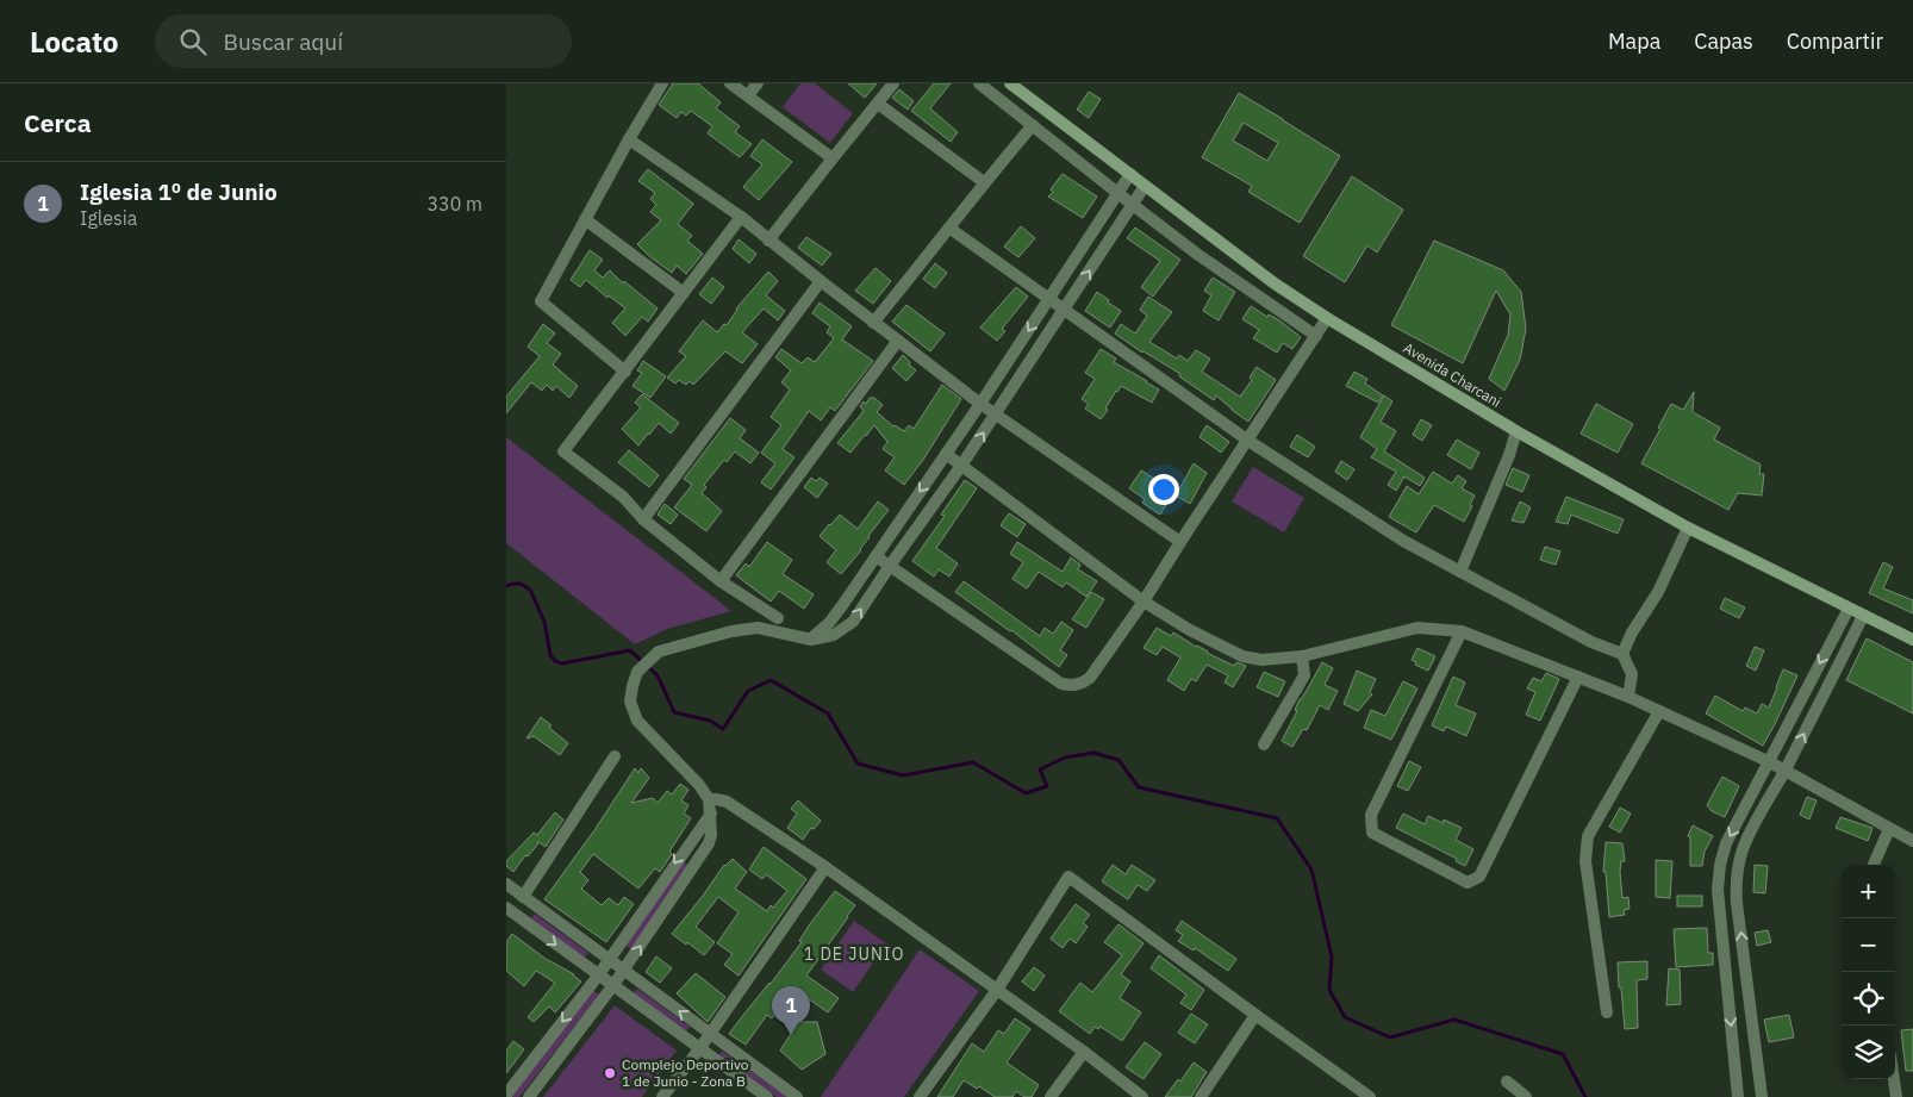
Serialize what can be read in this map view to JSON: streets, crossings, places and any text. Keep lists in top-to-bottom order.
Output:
{
  "streets": {
    "main road": ["Avenida Charcani"]
  },
  "districts": ["1 DE JUNIO"],
  "places": ["Complejo Deportivo 1 de Junio - Zona B"],
  "page": {
    "header": "Locato",
    "search": "Buscar aquí",
    "nav": ["Mapa", "Capas", "Compartir"],
    "heading": "Cerca",
    "list": [
      {
        "mark": "1",
        "name": "Iglesia 1º de Junio",
        "note": "Iglesia",
        "value": "330 m"
      }
    ],
    "map_buttons": ["+", "−"],
    "pins": "1"
  }
}
